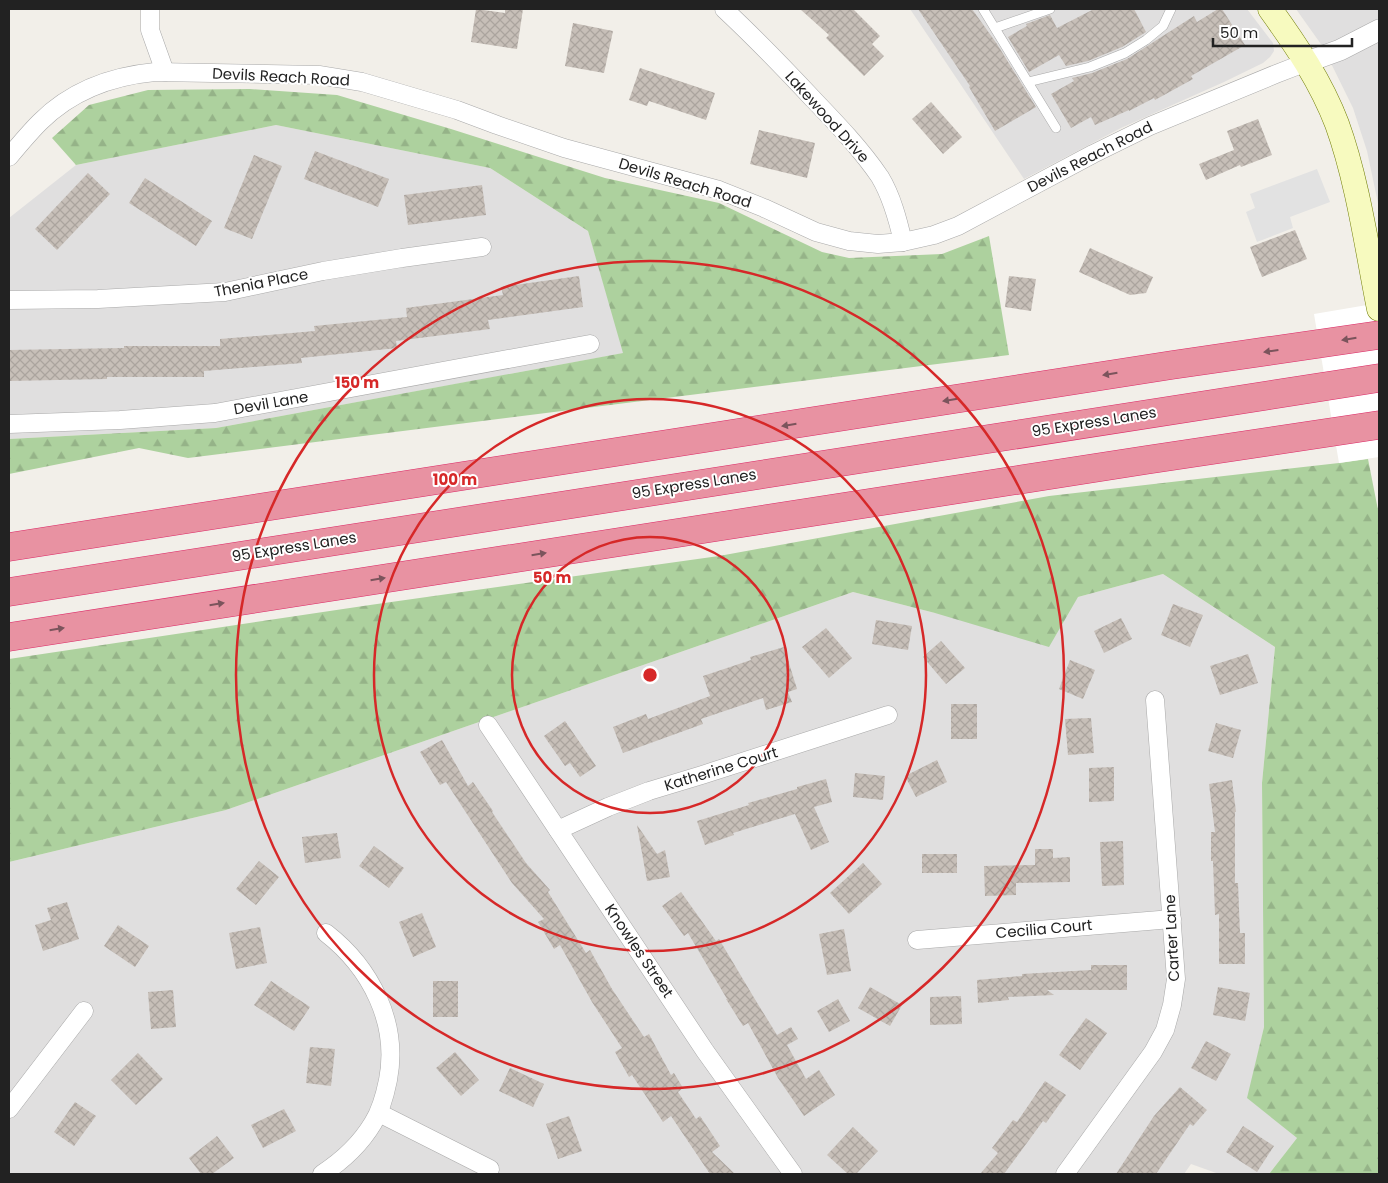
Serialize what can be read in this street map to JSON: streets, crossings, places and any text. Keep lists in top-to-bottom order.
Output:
{
  "streets": {
    "highway": ["95 Express Lanes"],
    "street": [
      "Devils Reach Road",
      "Lakewood Drive",
      "Thenia Place",
      "Devil Lane",
      "Katherine Court",
      "Cecilia Court",
      "Carter Lane",
      "Knowles Street"
    ]
  },
  "crossings": [
    ["Devils Reach Road", "Lakewood Drive"],
    ["Katherine Court", "Knowles Street"],
    ["Cecilia Court", "Carter Lane"]
  ],
  "scale_bar": "50 m",
  "rings": ["150 m", "100 m", "50 m"]
}
